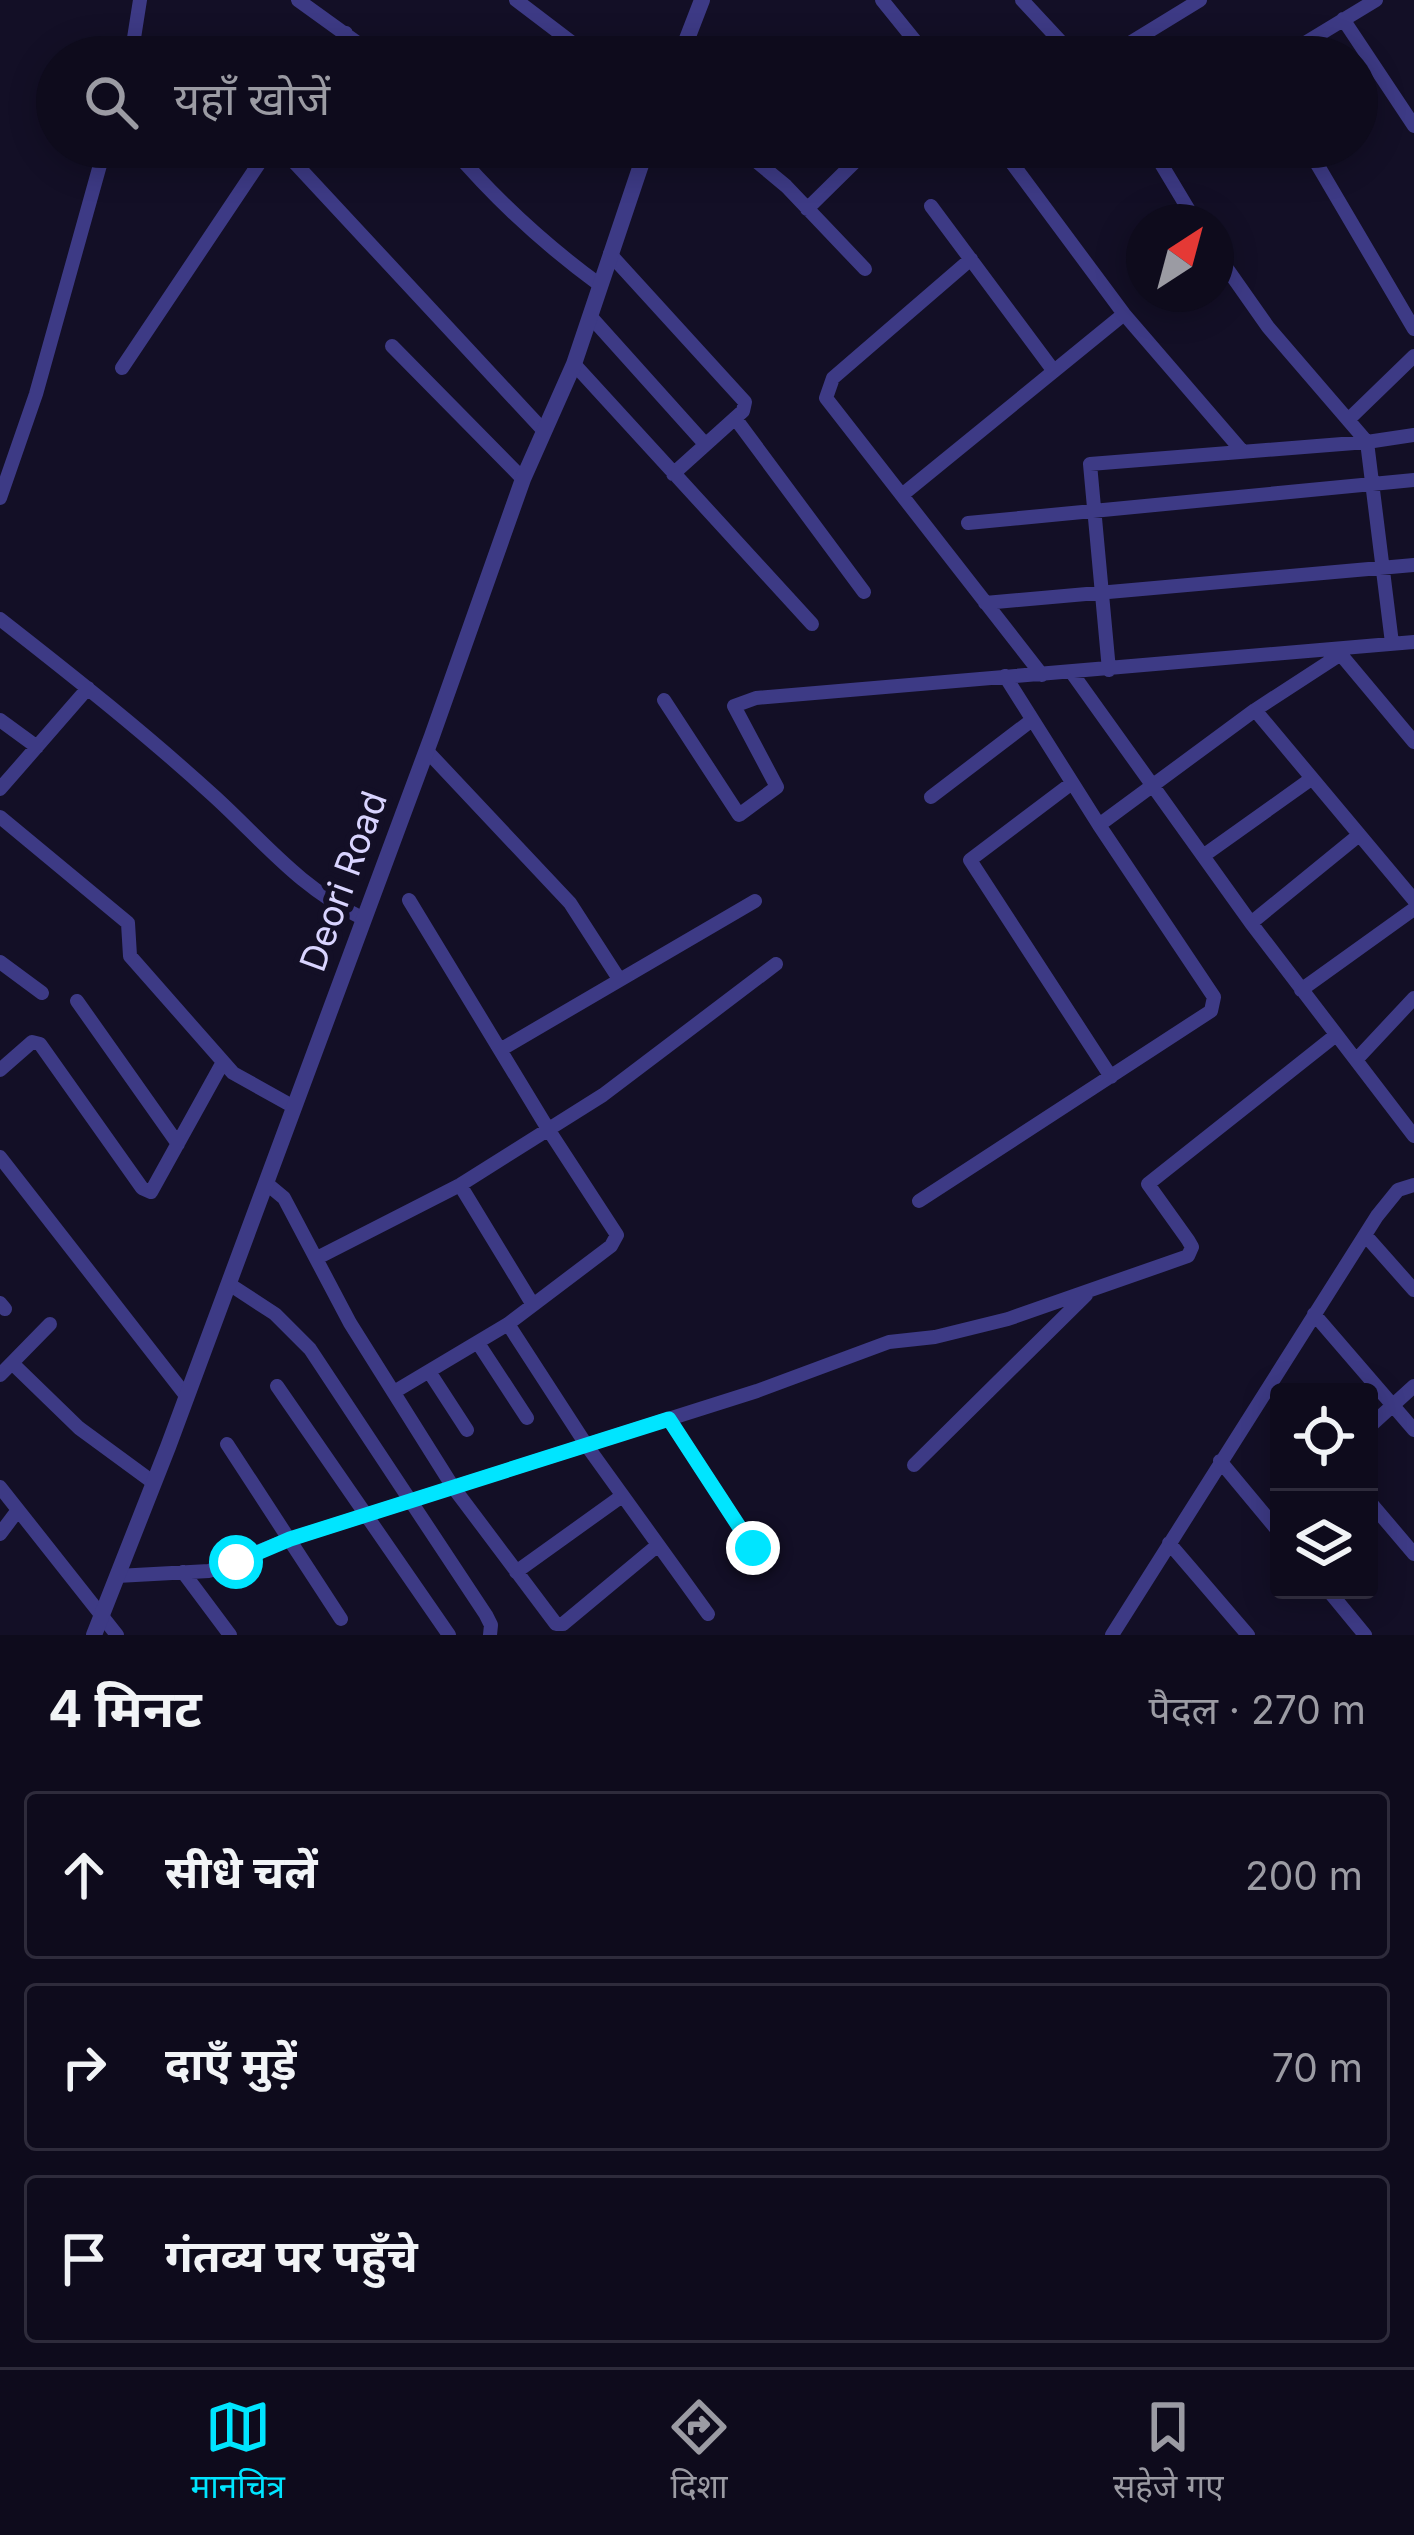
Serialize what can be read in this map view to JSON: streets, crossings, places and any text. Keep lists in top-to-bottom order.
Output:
{
  "streets": {
    "street": ["Deori Road"]
  },
  "north": "top right",
  "page": {
    "search": "यहाँ खोजें",
    "heading": ["4 मिनट", "पैदल · 270 m"],
    "list": [
      ["सीधे चलें", "200 m"],
      ["दाएँ मुड़ें", "70 m"],
      "गंतव्य पर पहुँचे"
    ],
    "nav": ["मानचित्र", "दिशा", "सहेजे गए"]
  }
}
